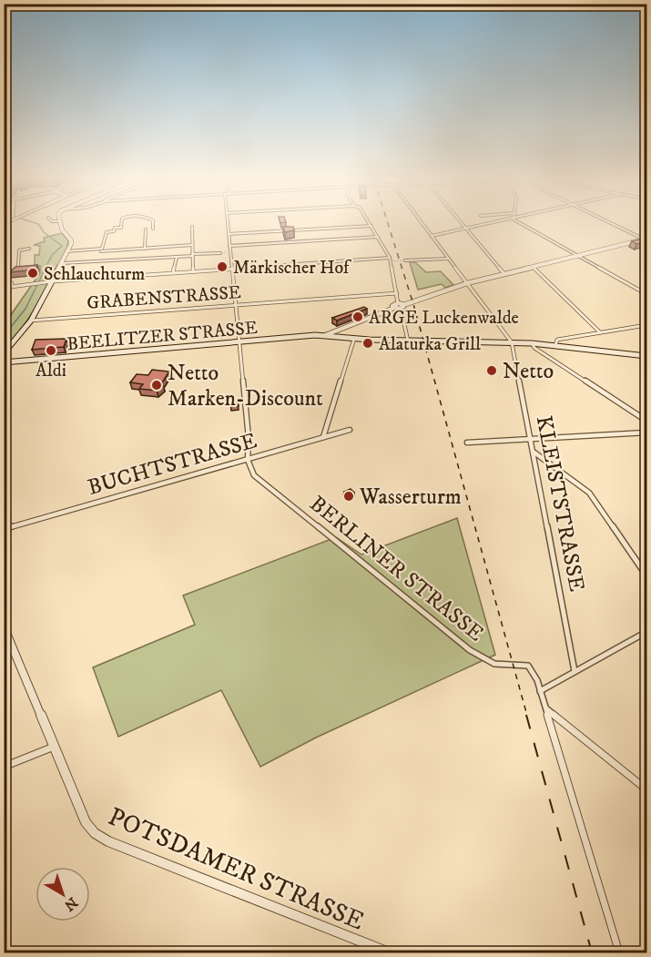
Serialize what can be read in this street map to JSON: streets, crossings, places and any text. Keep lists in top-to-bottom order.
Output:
{
  "streets": {
    "main road": ["BEELITZER STRASSE"],
    "street": [
      "GRABENSTRASSE",
      "BUCHTSTRASSE",
      "KLEISTSTRASSE",
      "BERLINER STRASSE",
      "POTSDAMER STRASSE"
    ]
  },
  "crossings": [
    ["BEELITZER STRASSE", "KLEISTSTRASSE"],
    ["BUCHTSTRASSE", "BERLINER STRASSE"]
  ],
  "places": [
    "Märkischer Hof",
    "Schlauchturm",
    "ARGE Luckenwalde",
    "Alaturka Grill",
    "Aldi",
    "Netto",
    "Netto Marken-Discount",
    "Wasserturm"
  ],
  "north": "bottom right"
}
